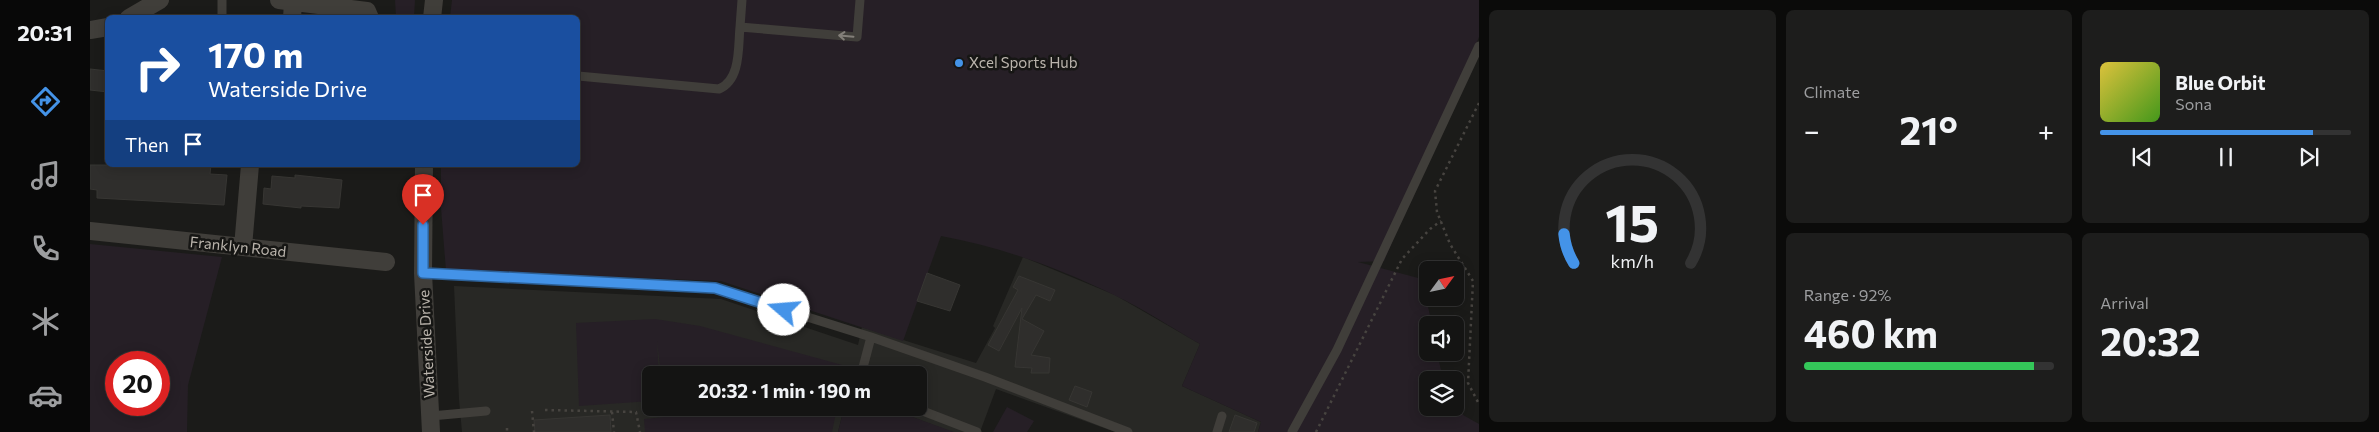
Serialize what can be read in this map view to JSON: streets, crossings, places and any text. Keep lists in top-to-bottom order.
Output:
{
  "streets": {
    "street": ["Franklyn Road", "Waterside Drive"]
  },
  "places": ["Xcel Sports Hub"],
  "north": "top right",
  "page": {
    "tabs": "20:31",
    "tile": [
      "Climate",
      ["Range · 92%", "460 km"],
      ["Arrival", "20:32"]
    ],
    "turn": ["170 m", "Waterside Drive"],
    "song": ["Blue Orbit", "Sona"],
    "heat": ["−", "21°", "+"],
    "then": "Then",
    "limit": "20",
    "trip": "20:32 · 1 min · 190 m",
    "gauge": ["15", "km/h"]
  }
}
